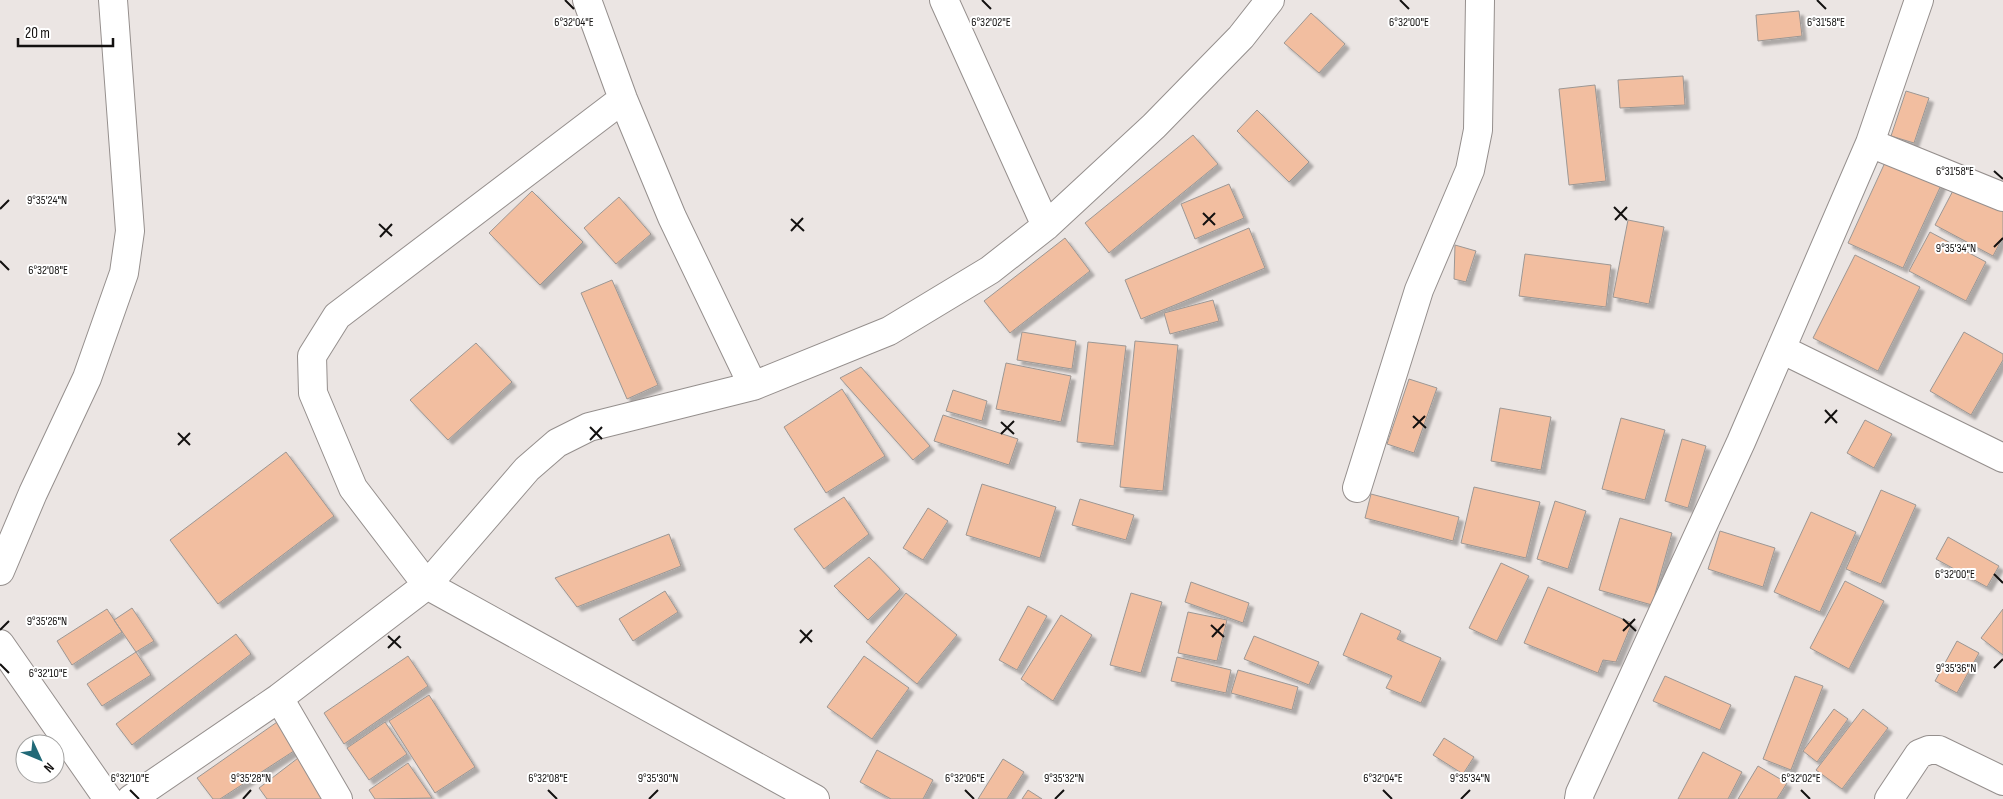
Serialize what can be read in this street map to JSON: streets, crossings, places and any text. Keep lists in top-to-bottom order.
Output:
{
  "scale_bar": "20 m",
  "north": "bottom right",
  "coordinates": [
    "6°32'04\"E",
    "6°32'02\"E",
    "6°32'00\"E",
    "6°31'58\"E",
    "9°35'24\"N",
    "9°35'34\"N",
    "6°32'08\"E",
    "9°35'26\"N",
    "9°35'36\"N",
    "6°32'10\"E",
    "9°35'28\"N",
    "9°35'30\"N",
    "9°35'32\"N",
    "6°32'06\"E"
  ]
}
